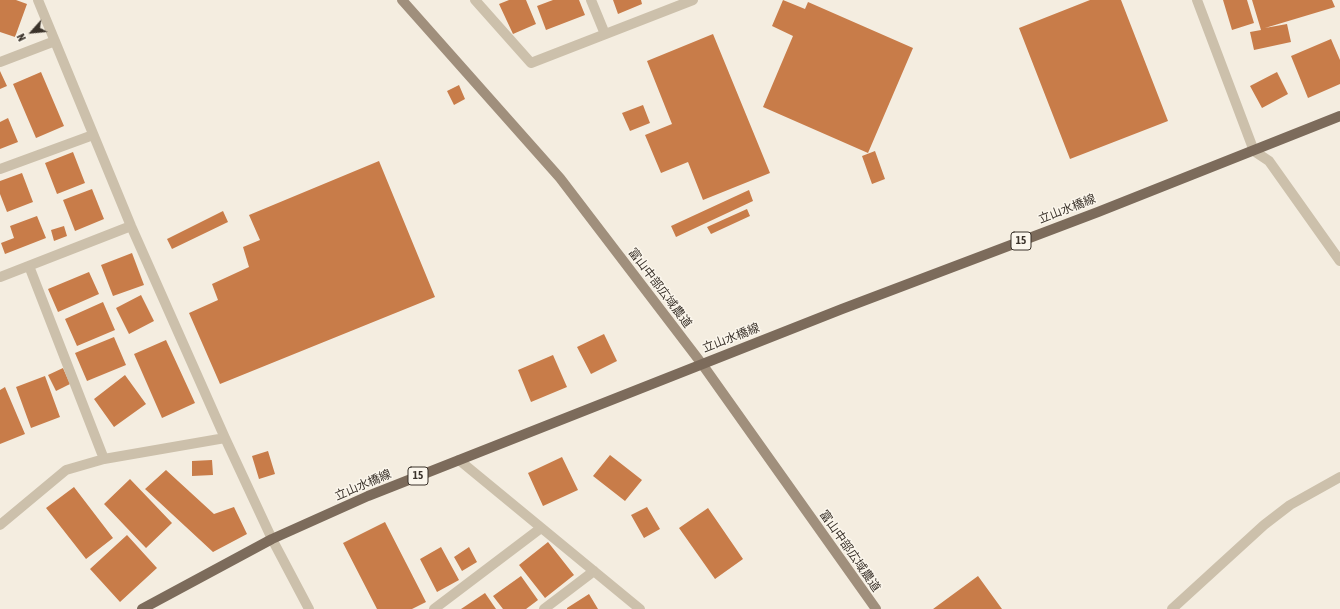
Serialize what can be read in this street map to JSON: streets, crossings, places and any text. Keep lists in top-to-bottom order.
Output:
{
  "streets": {
    "main road": ["立山水橋線", "15"],
    "street": ["富山中部広域農道"]
  },
  "crossings": [
    ["立山水橋線", "富山中部広域農道"]
  ],
  "north": "bottom left"
}
